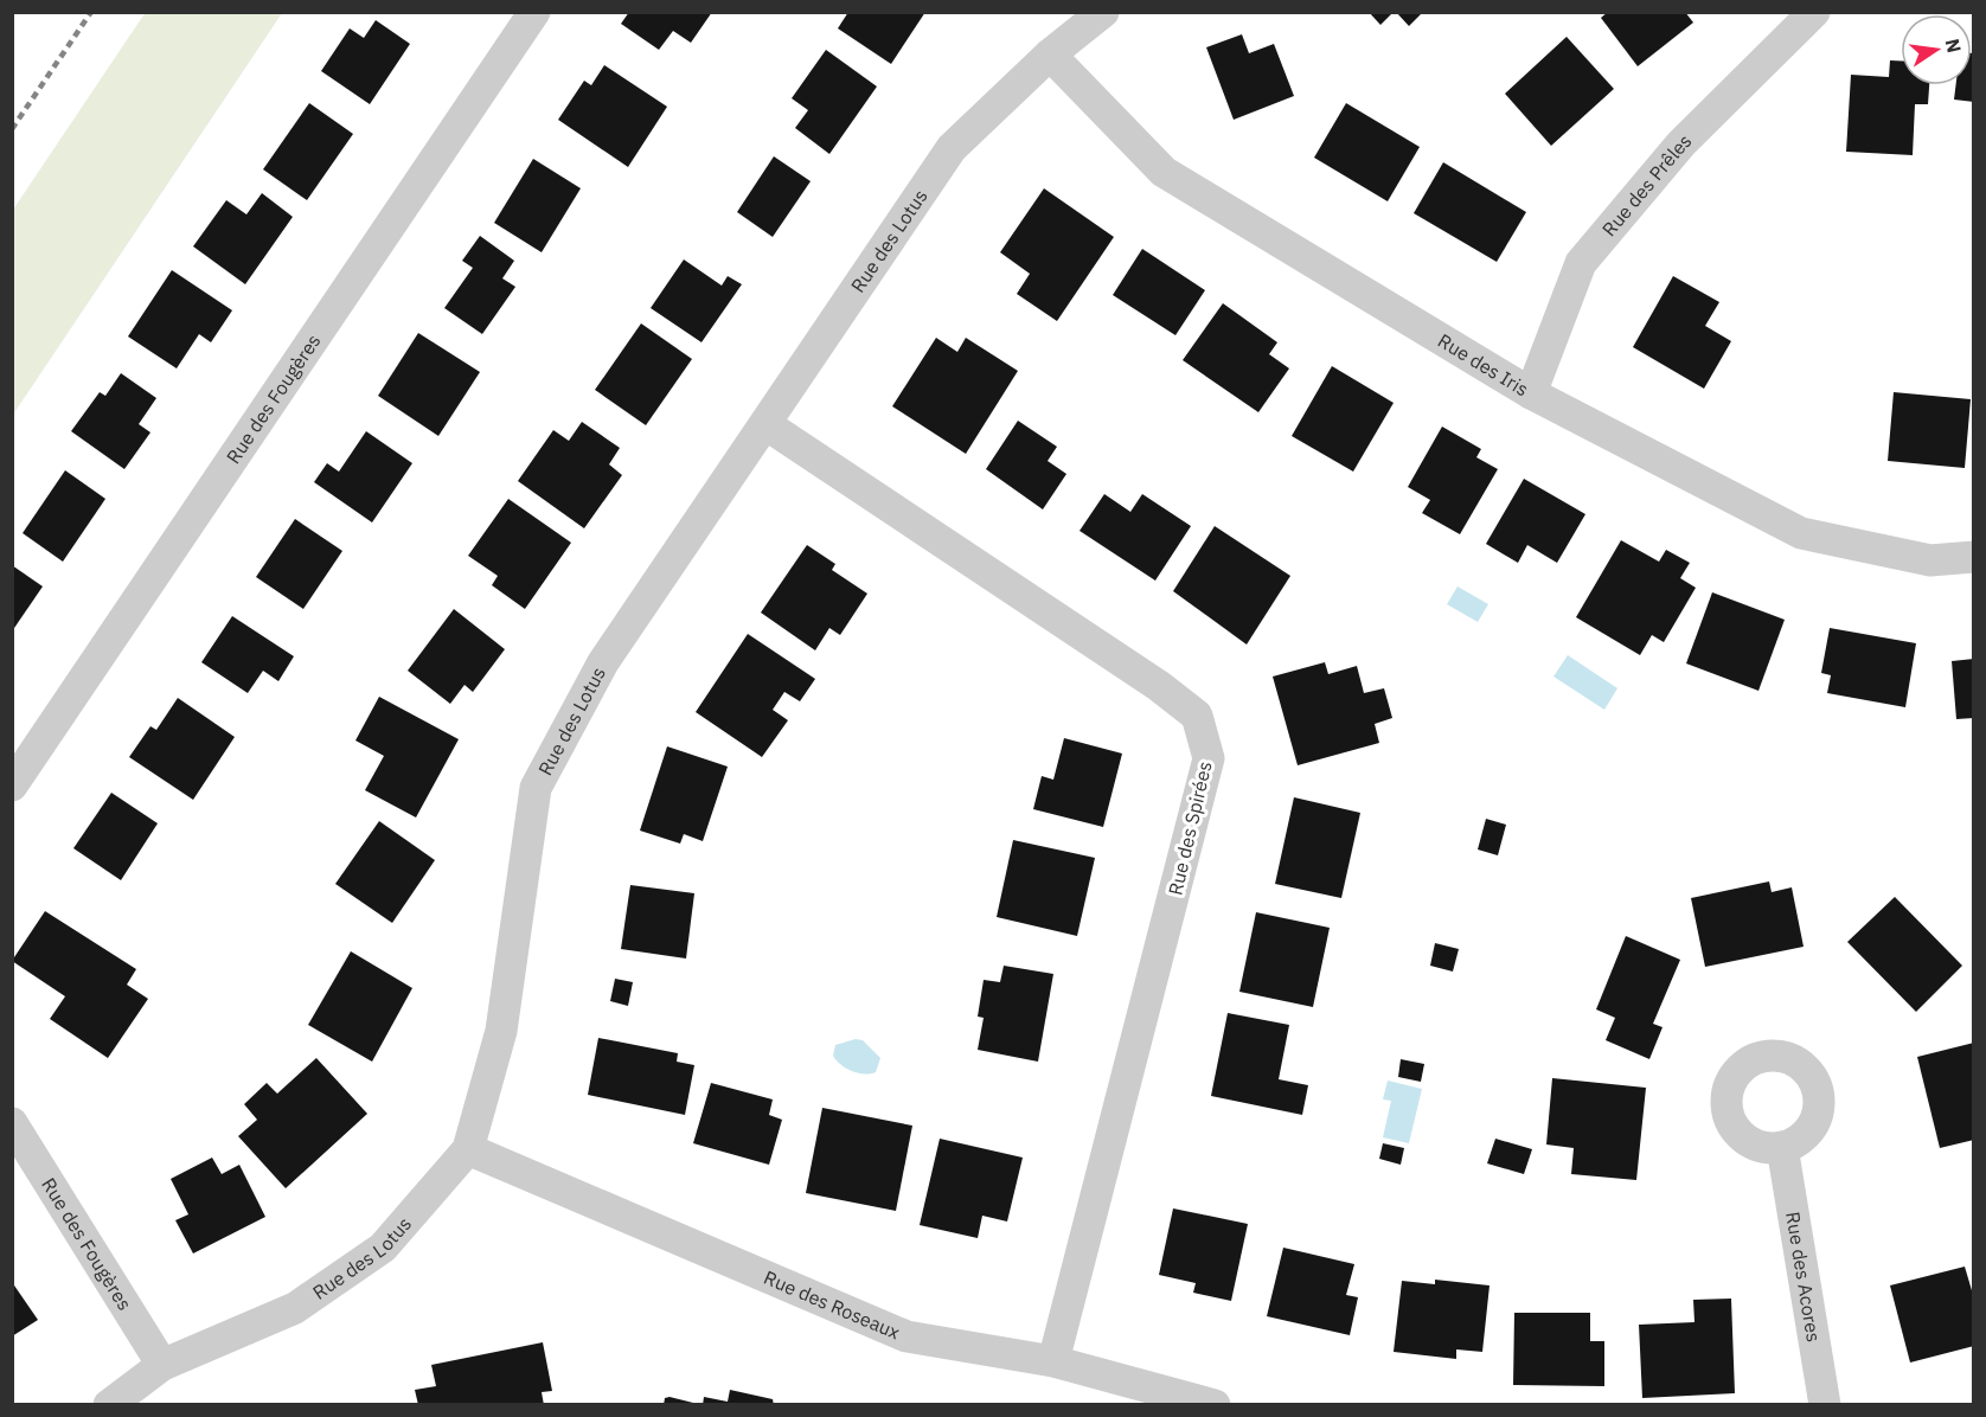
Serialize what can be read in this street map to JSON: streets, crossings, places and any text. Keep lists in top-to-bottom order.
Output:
{
  "streets": {
    "street": [
      "Rue des Prêles",
      "Rue des Lotus",
      "Rue des Iris",
      "Rue des Fougères",
      "Rue des Spirées",
      "Rue des Acores",
      "Rue des Roseaux"
    ]
  },
  "crossings": [
    ["Rue des Prêles", "Rue des Iris"],
    ["Rue des Lotus", "Rue des Iris"],
    ["Rue des Lotus", "Rue des Fougères"],
    ["Rue des Lotus", "Rue des Spirées"],
    ["Rue des Lotus", "Rue des Roseaux"],
    ["Rue des Spirées", "Rue des Roseaux"]
  ],
  "north": "right"
}
